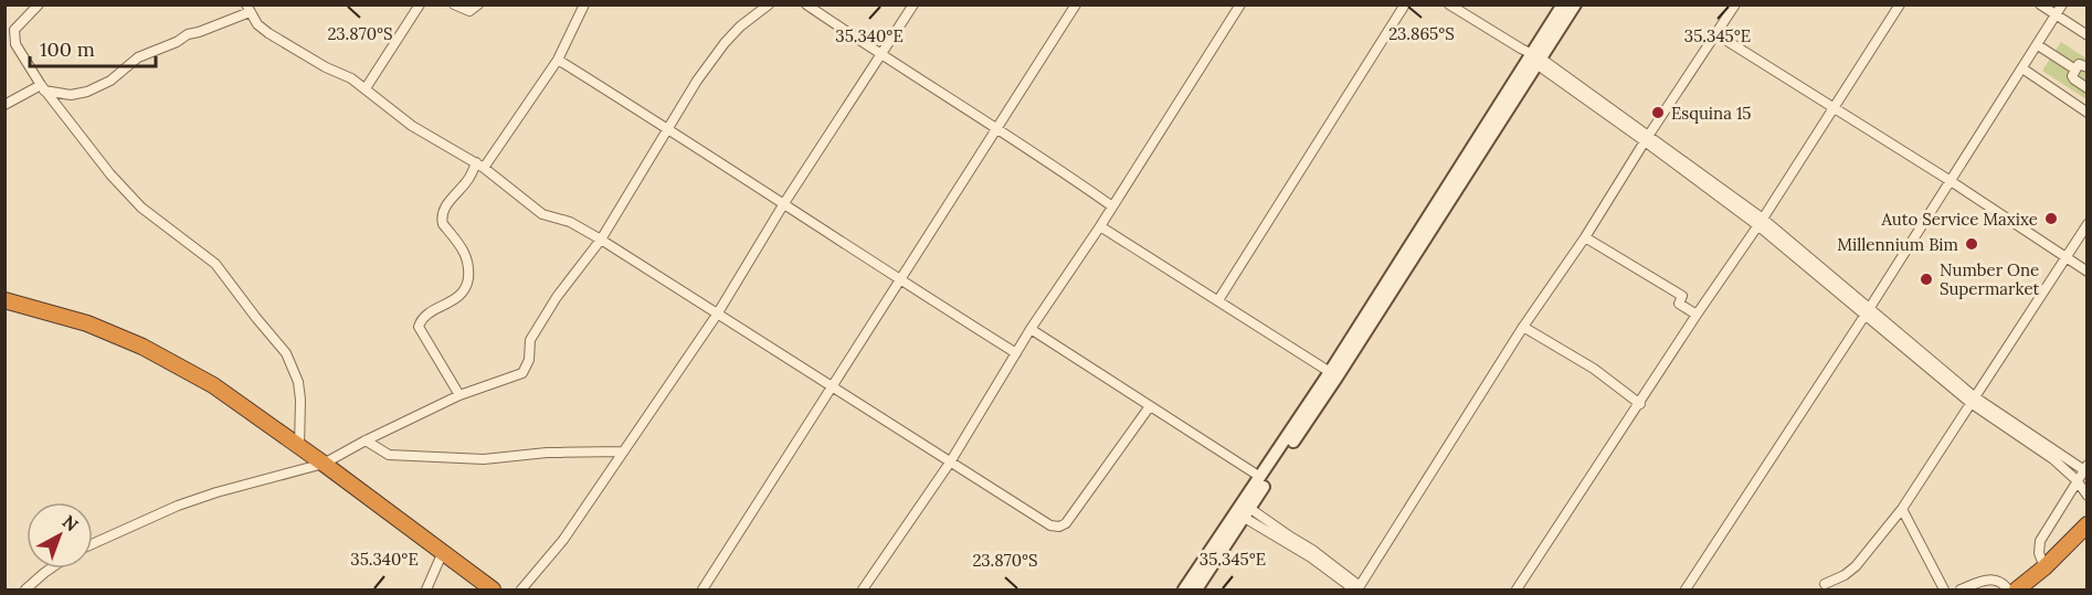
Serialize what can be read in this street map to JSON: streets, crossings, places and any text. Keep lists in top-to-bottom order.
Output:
{
  "places": [
    "Esquina 15",
    "Auto Service Maxixe",
    "Millennium Bim",
    "Number One Supermarket"
  ],
  "scale_bar": "100 m",
  "north": "top right",
  "coordinates": [
    "23.870°S",
    "23.865°S",
    "35.345°E",
    "35.340°E"
  ]
}
